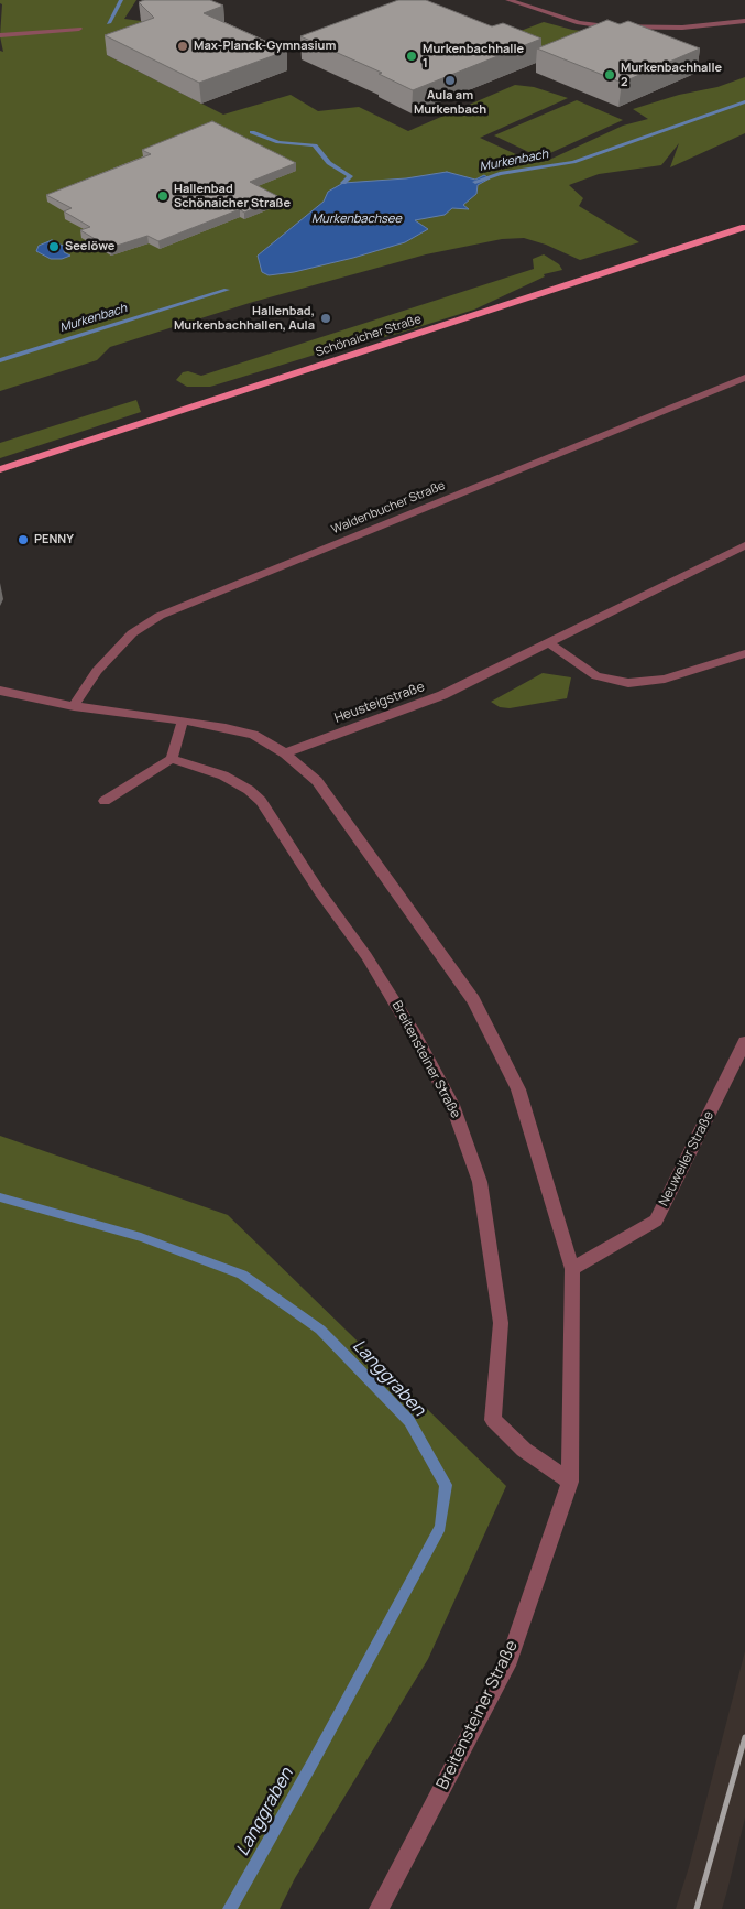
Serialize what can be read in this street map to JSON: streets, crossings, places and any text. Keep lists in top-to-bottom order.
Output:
{
  "streets": {
    "main road": ["Schönaicher Straße"],
    "street": [
      "Waldenbucher Straße",
      "Heusteigstraße",
      "Breitensteiner Straße",
      "Neuweiler Straße"
    ]
  },
  "crossings": [
    ["Heusteigstraße", "Breitensteiner Straße"],
    ["Breitensteiner Straße", "Neuweiler Straße"]
  ],
  "water": ["Murkenbach", "Murkenbachsee", "Langgraben"],
  "places": [
    "Max-Planck-Gymnasium",
    "Murkenbachhalle 1",
    "Murkenbachhalle 2",
    "Aula am Murkenbach",
    "Hallenbad Schönaicher Straße",
    "Seelöwe",
    "Hallenbad, Murkenbachhallen, Aula",
    "PENNY"
  ]
}
